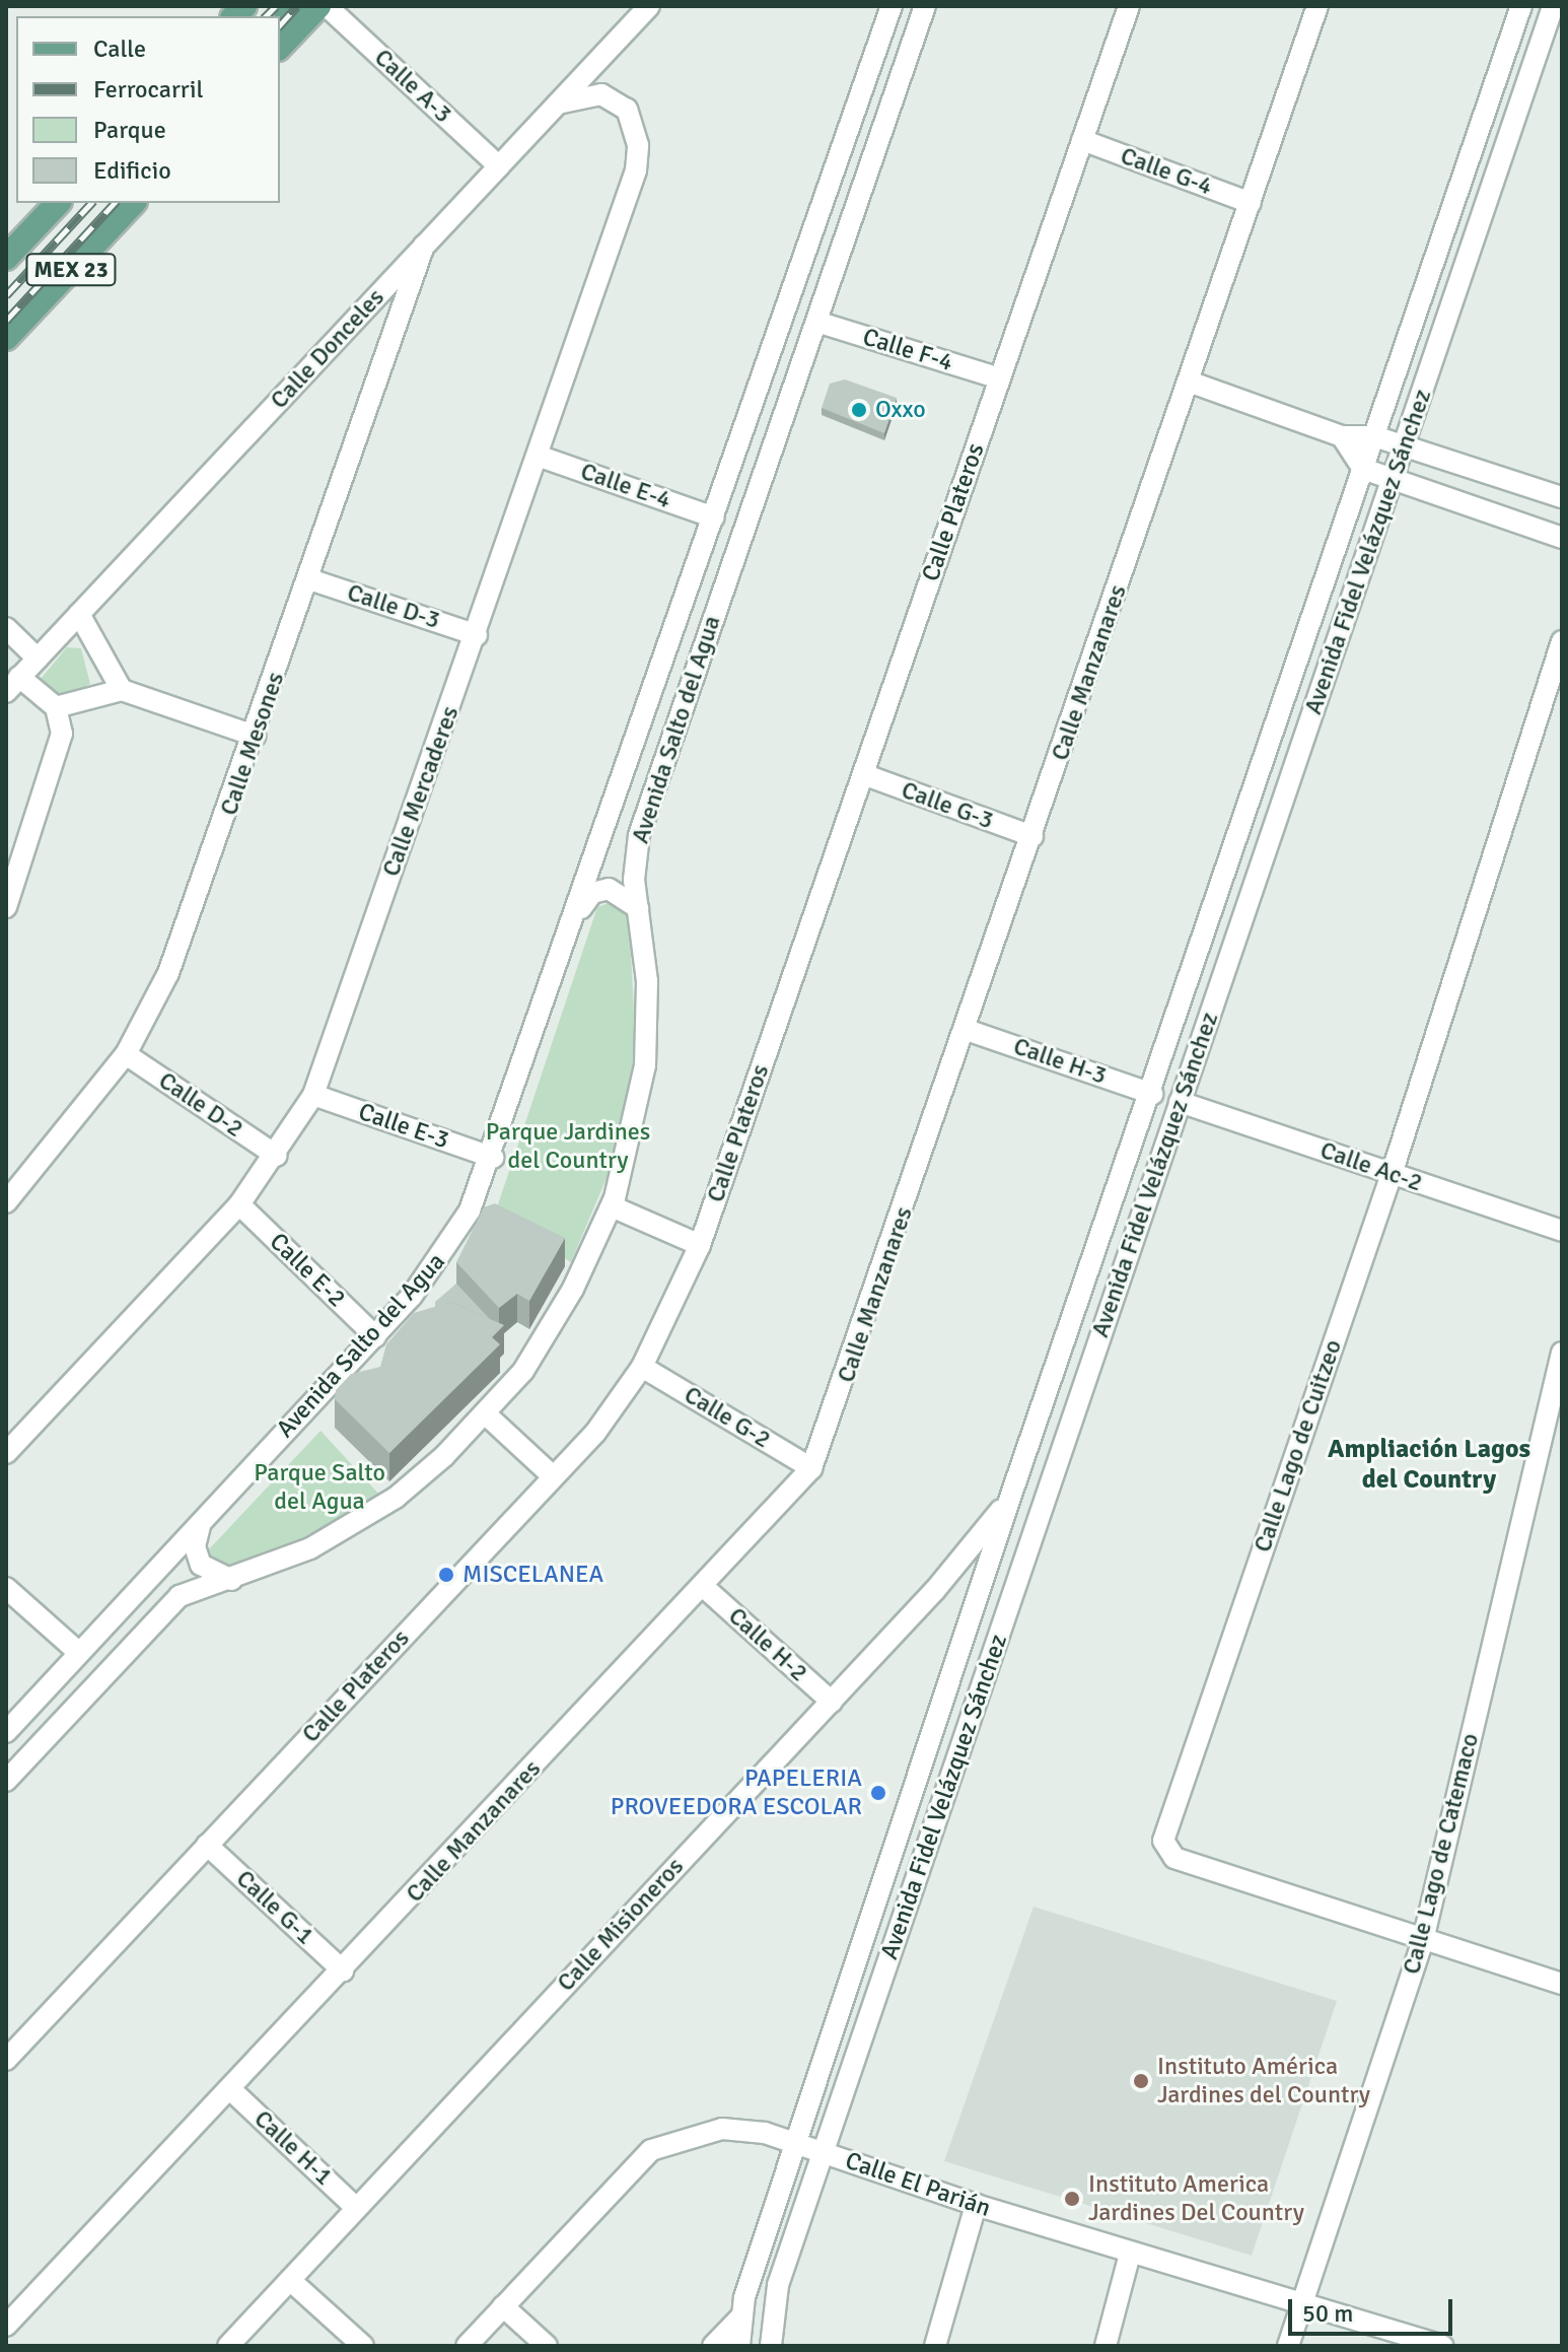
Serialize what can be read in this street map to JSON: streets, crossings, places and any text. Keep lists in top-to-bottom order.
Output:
{
  "streets": {
    "main road": ["MEX 23"],
    "street": [
      "Calle A-3",
      "Calle G-4",
      "Calle Donceles",
      "Calle F-4",
      "Calle E-4",
      "Calle Plateros",
      "Avenida Fidel Velázquez Sánchez",
      "Calle D-3",
      "Calle Manzanares",
      "Avenida Salto del Agua",
      "Calle Mesones",
      "Calle Mercaderes",
      "Calle G-3",
      "Calle H-3",
      "Calle D-2",
      "Calle E-3",
      "Calle Ac-2",
      "Calle E-2",
      "Calle G-2",
      "Calle Lago de Cuitzeo",
      "Calle H-2",
      "Calle Lago de Catemaco",
      "Calle G-1",
      "Calle Misioneros",
      "Calle H-1",
      "Calle El Parián"
    ]
  },
  "crossings": [
    ["Calle A-3", "Calle Donceles"],
    ["Calle G-4", "Calle Plateros"],
    ["Calle G-4", "Calle Manzanares"],
    ["Calle Donceles", "Calle Mesones"],
    ["Calle Donceles", "Calle Mercaderes"],
    ["Calle F-4", "Calle Plateros"],
    ["Calle F-4", "Avenida Salto del Agua"],
    ["Calle E-4", "Avenida Salto del Agua"],
    ["Calle E-4", "Calle Mercaderes"],
    ["Calle Plateros", "Calle G-3"],
    ["Calle Plateros", "Calle G-2"],
    ["Calle Plateros", "Calle G-1"],
    ["Avenida Fidel Velázquez Sánchez", "Calle H-3"],
    ["Avenida Fidel Velázquez Sánchez", "Calle Ac-2"],
    ["Avenida Fidel Velázquez Sánchez", "Calle Misioneros"],
    ["Avenida Fidel Velázquez Sánchez", "Calle El Parián"],
    ["Calle D-3", "Calle Mesones"],
    ["Calle D-3", "Calle Mercaderes"],
    ["Calle Manzanares", "Calle G-3"],
    ["Calle Manzanares", "Calle H-3"],
    ["Calle Manzanares", "Calle G-2"],
    ["Calle Manzanares", "Calle H-2"],
    ["Calle Manzanares", "Calle G-1"],
    ["Calle Manzanares", "Calle H-1"],
    ["Avenida Salto del Agua", "Calle E-3"],
    ["Avenida Salto del Agua", "Calle E-2"],
    ["Calle Mesones", "Calle D-2"],
    ["Calle Mercaderes", "Calle D-2"],
    ["Calle Mercaderes", "Calle E-3"],
    ["Calle Mercaderes", "Calle E-2"],
    ["Calle Ac-2", "Calle Lago de Cuitzeo"],
    ["Calle Lago de Cuitzeo", "Calle Lago de Catemaco"],
    ["Calle H-2", "Calle Misioneros"],
    ["Calle Lago de Catemaco", "Calle El Parián"],
    ["Calle Misioneros", "Calle H-1"]
  ],
  "districts": ["Ampliación Lagos del Country"],
  "parks": ["Parque Jardines del Country", "Parque Salto del Agua"],
  "places": [
    "Oxxo",
    "MISCELANEA",
    "PAPELERIA PROVEEDORA ESCOLAR",
    "Instituto América Jardines del Country",
    "Instituto America Jardines Del Country"
  ],
  "legend": [
    "Calle",
    "Ferrocarril",
    "Parque",
    "Edificio"
  ],
  "scale_bar": "50 m"
}
